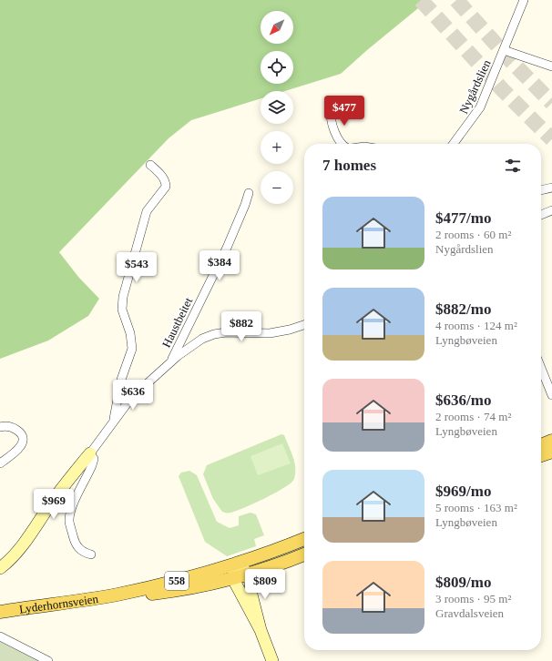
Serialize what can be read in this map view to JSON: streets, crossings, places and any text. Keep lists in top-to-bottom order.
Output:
{
  "streets": {
    "main road": ["558", "Lyderhornsveien"],
    "street": ["Nygårdslien", "Haustbeitet"]
  },
  "north": "bottom left",
  "page": {
    "map_buttons": ["+", "−"],
    "price": [
      "$477",
      "$384",
      "$543",
      "$882",
      "$636",
      "$969",
      "$809"
    ],
    "heading": "7 homes",
    "list": [
      {
        "name": "$477/mo",
        "note": "2 rooms · 60 m² · Nygårdslien"
      },
      {
        "name": "$882/mo",
        "note": "4 rooms · 124 m² · Lyngbøveien"
      },
      {
        "name": "$636/mo",
        "note": "2 rooms · 74 m² · Lyngbøveien"
      },
      {
        "name": "$969/mo",
        "note": "5 rooms · 163 m² · Lyngbøveien"
      },
      {
        "name": "$809/mo",
        "note": "3 rooms · 95 m² · Gravdalsveien"
      }
    ]
  }
}
